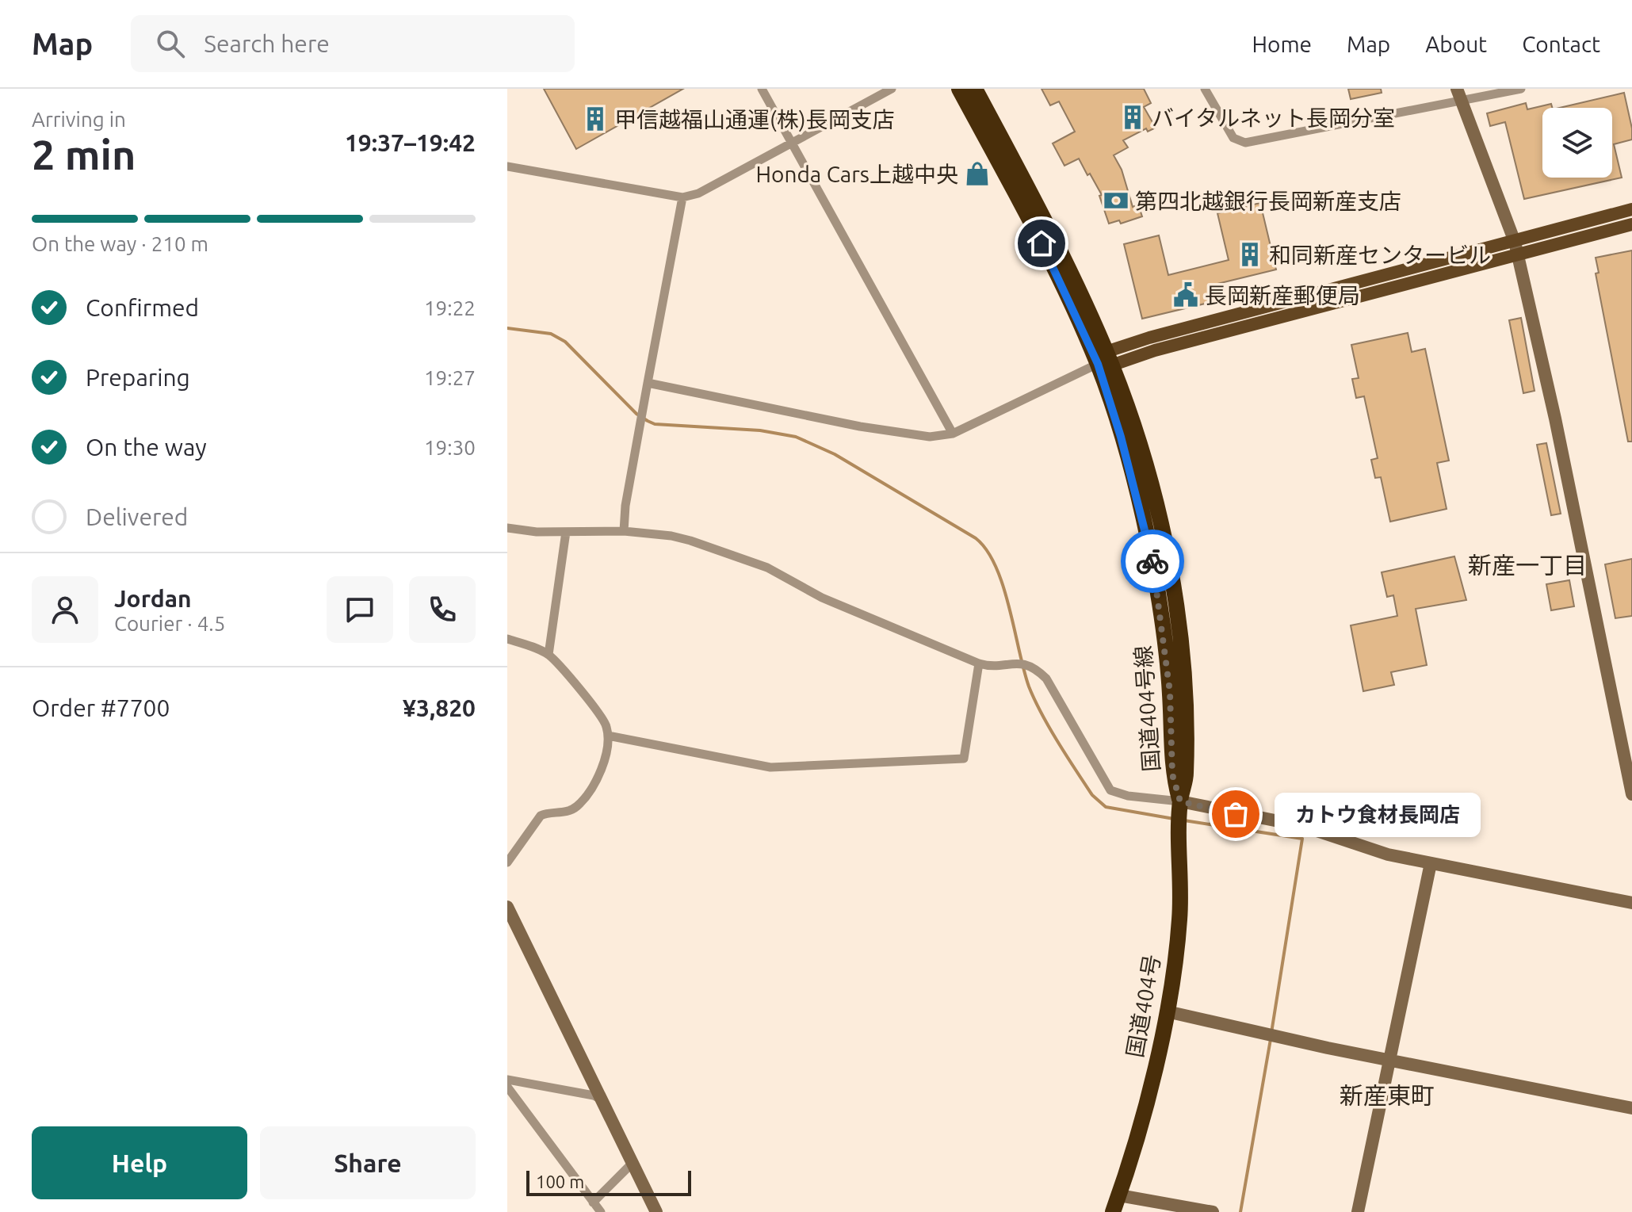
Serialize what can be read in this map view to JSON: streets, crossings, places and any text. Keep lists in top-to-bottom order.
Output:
{
  "streets": {
    "highway": ["国道404号線", "国道404号"]
  },
  "crossings": [
    ["国道404号線", "国道404号"]
  ],
  "districts": ["新産一丁目", "新産東町"],
  "places": {
    "building": ["バイタルネット長岡分室", "甲信越福山通運(株)長岡支店", "和同新産センタービル"],
    "shop": ["Honda Cars上越中央"],
    "bank": ["第四北越銀行長岡新産支店"],
    "public building": ["長岡新産郵便局"],
    "other": ["カトウ食材長岡店"]
  },
  "scale_bar": "100 m",
  "page": {
    "header": "Map",
    "search": "Search here",
    "nav": [
      "Home",
      "Map",
      "About",
      "Contact"
    ],
    "heading": ["2 min", "Arriving in", "19:37–19:42"],
    "panel": [
      "Jordan",
      "Courier · 4.5",
      "Order #7700",
      "¥3,820"
    ],
    "bar": "On the way · 210 m",
    "list": [
      ["Confirmed", "19:22"],
      ["Preparing", "19:27"],
      ["On the way", "19:30"],
      "Delivered"
    ],
    "bubble": "カトウ食材長岡店",
    "buttons": ["Help", "Share"],
    "scale": "100 m"
  }
}
